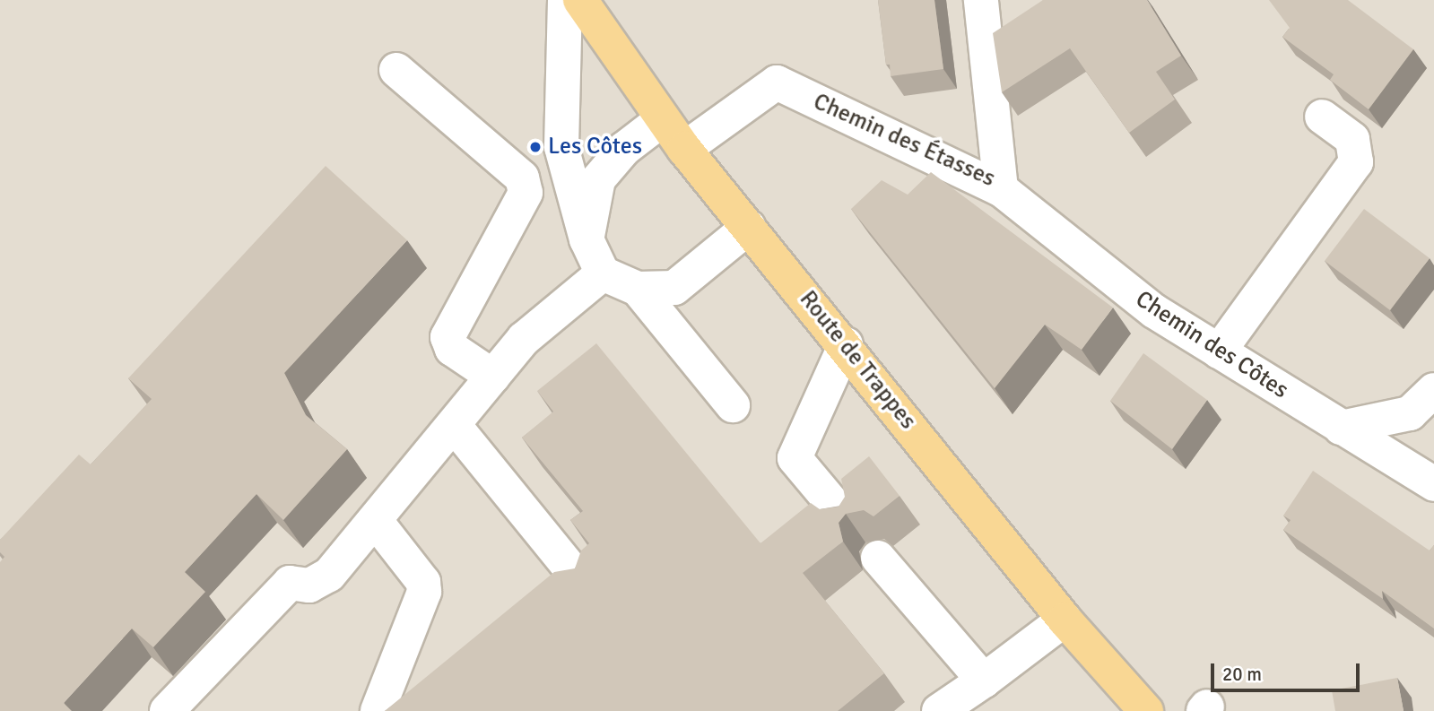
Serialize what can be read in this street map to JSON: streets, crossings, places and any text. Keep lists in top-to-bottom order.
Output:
{
  "streets": {
    "main road": ["Route de Trappes"],
    "street": ["Chemin des Étasses", "Chemin des Côtes"]
  },
  "crossings": [
    ["Chemin des Étasses", "Chemin des Côtes"],
    ["Chemin des Étasses", "Route de Trappes"]
  ],
  "places": ["Les Côtes"],
  "scale_bar": "20 m"
}
